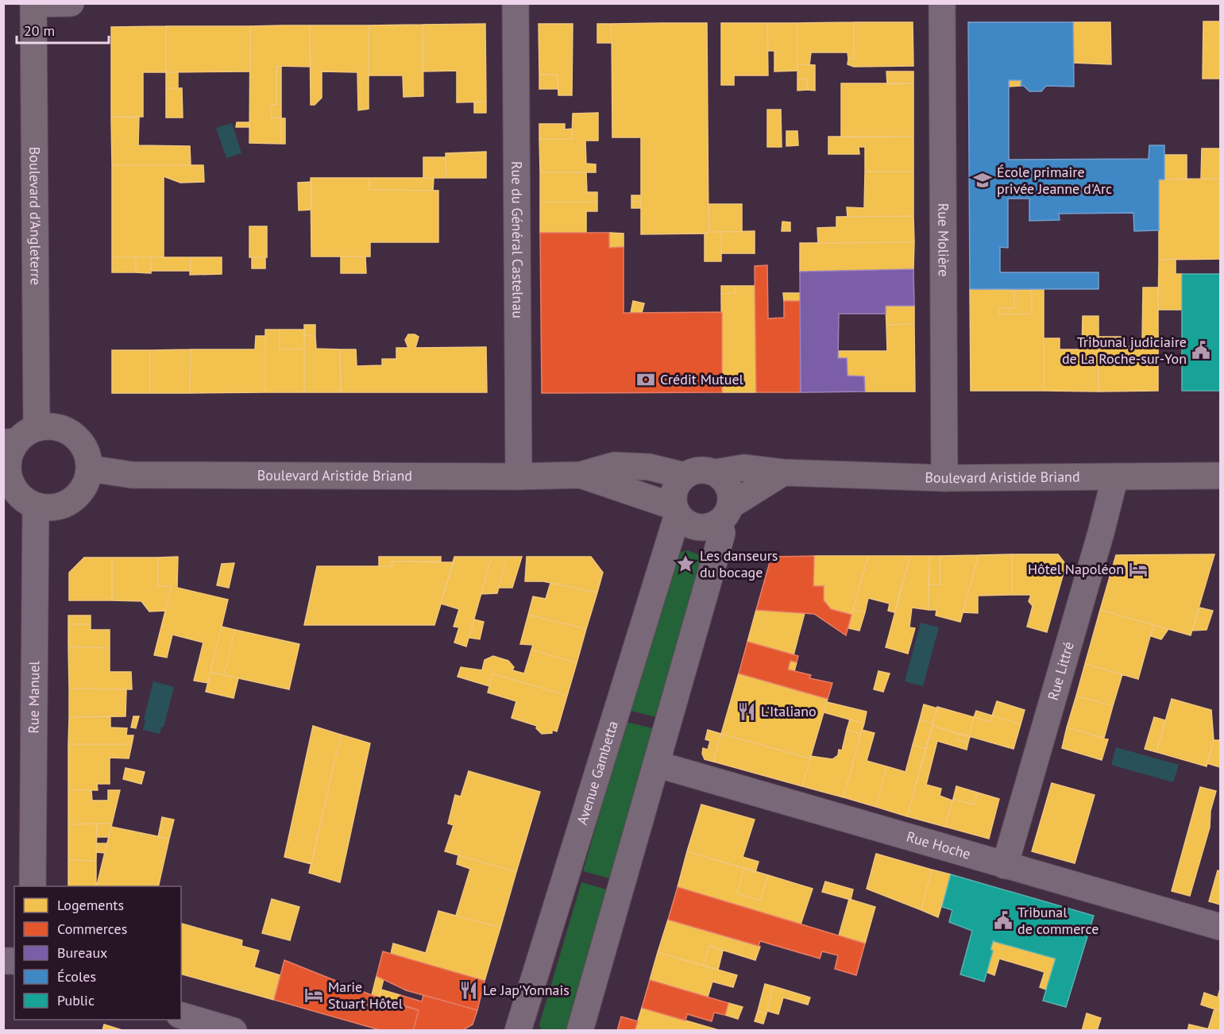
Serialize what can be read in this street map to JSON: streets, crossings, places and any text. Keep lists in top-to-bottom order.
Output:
{
  "streets": {
    "main road": ["Boulevard d'Angleterre", "Boulevard Aristide Briand"],
    "street": [
      "Rue du Général Castelnau",
      "Rue Molière",
      "Rue Littré",
      "Rue Manuel",
      "Avenue Gambetta",
      "Rue Hoche"
    ]
  },
  "crossings": [
    ["Boulevard d'Angleterre", "Boulevard Aristide Briand"],
    ["Boulevard d'Angleterre", "Rue Manuel"],
    ["Rue du Général Castelnau", "Boulevard Aristide Briand"],
    ["Rue Molière", "Boulevard Aristide Briand"],
    ["Boulevard Aristide Briand", "Rue Littré"],
    ["Boulevard Aristide Briand", "Rue Manuel"],
    ["Boulevard Aristide Briand", "Avenue Gambetta"],
    ["Rue Littré", "Rue Hoche"]
  ],
  "places": {
    "school or university": ["École primaire privée Jeanne d'Arc"],
    "public building": ["Tribunal judiciaire de La Roche-sur-Yon", "Tribunal de commerce"],
    "bank": ["Crédit Mutuel"],
    "place": ["Les danseurs du bocage"],
    "hotel": ["Hôtel Napoléon", "Marie Stuart Hôtel"],
    "restaurant": ["L'Italiano", "Le Jap'Yonnais"]
  },
  "legend": [
    "Logements",
    "Commerces",
    "Bureaux",
    "Écoles",
    "Public"
  ],
  "scale_bar": "20 m"
}
